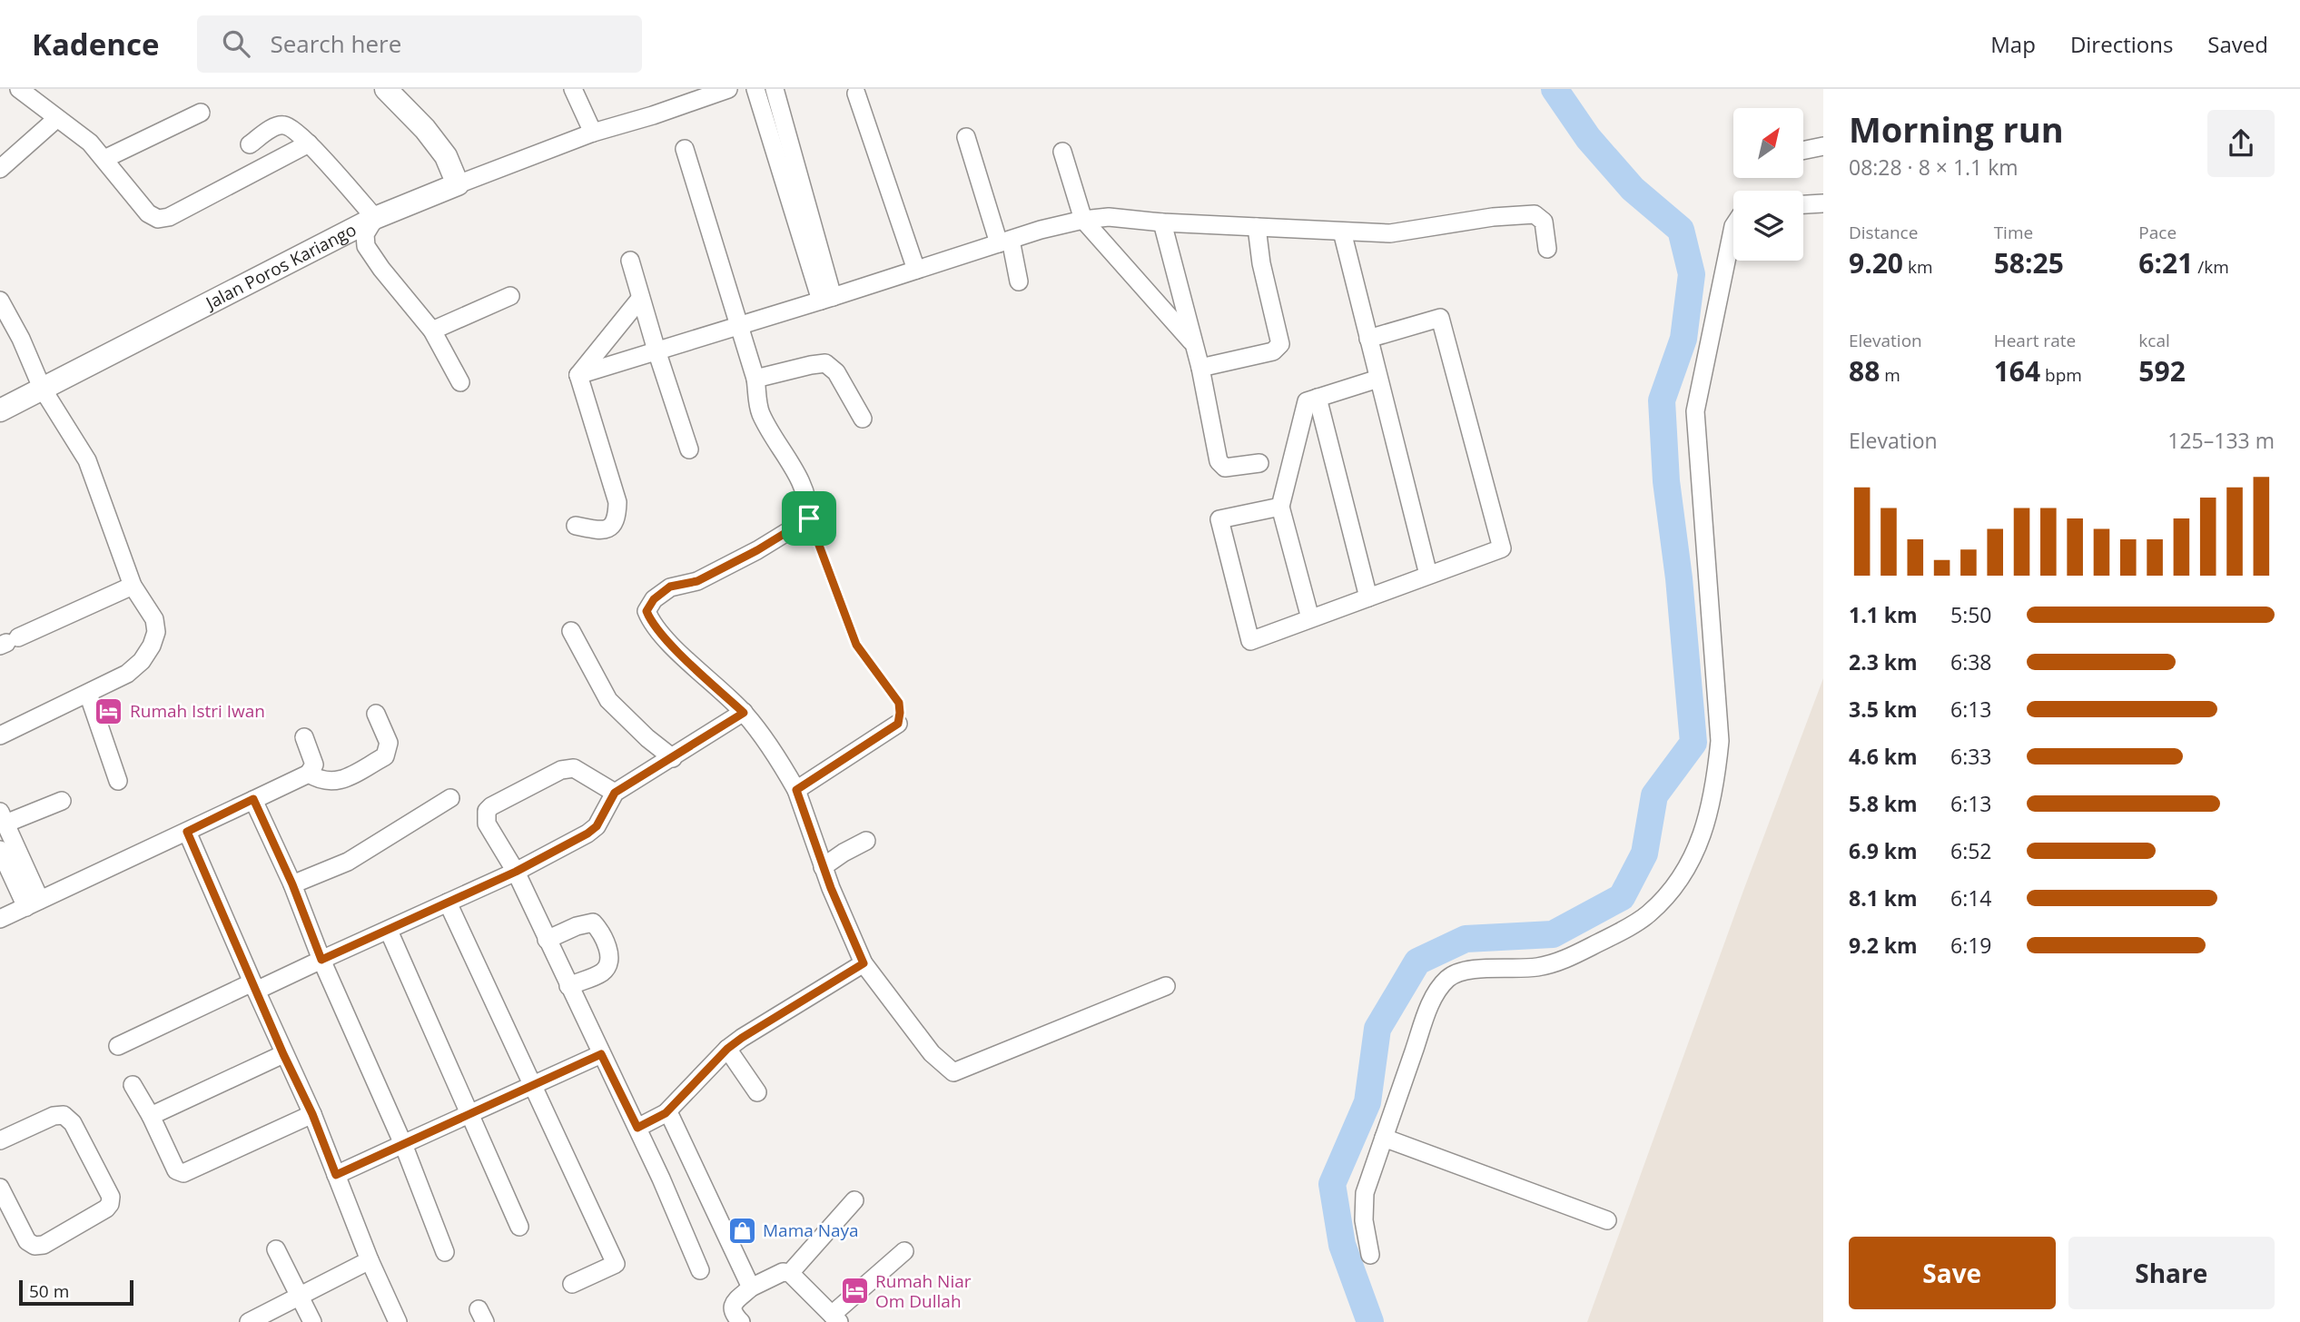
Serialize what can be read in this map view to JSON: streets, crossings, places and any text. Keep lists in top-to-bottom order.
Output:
{
  "streets": {
    "main road": ["Jalan Poros Kariango"]
  },
  "places": {
    "hotel": ["Rumah Istri Iwan", "Rumah Niar Om Dullah"],
    "shop": ["Mama Naya"]
  },
  "scale_bar": "50 m",
  "north": "top right",
  "page": {
    "header": "Kadence",
    "search": "Search here",
    "nav": ["Map", "Directions", "Saved"],
    "heading": ["Morning run", "08:28 · 8 × 1.1 km"],
    "stats": [
      ["Distance", "9.20 km"],
      ["Time", "58:25"],
      ["Pace", "6:21 /km"],
      ["Elevation", "88 m"],
      ["Heart rate", "164 bpm"],
      ["kcal", "592"]
    ],
    "chart": ["Elevation", "125–133 m"],
    "list": [
      {
        "name": "1.1 km",
        "note": "5:50"
      },
      {
        "name": "2.3 km",
        "note": "6:38"
      },
      {
        "name": "3.5 km",
        "note": "6:13"
      },
      {
        "name": "4.6 km",
        "note": "6:33"
      },
      {
        "name": "5.8 km",
        "note": "6:13"
      },
      {
        "name": "6.9 km",
        "note": "6:52"
      },
      {
        "name": "8.1 km",
        "note": "6:14"
      },
      {
        "name": "9.2 km",
        "note": "6:19"
      }
    ],
    "buttons": ["Save", "Share"],
    "scale": "50 m"
  }
}
